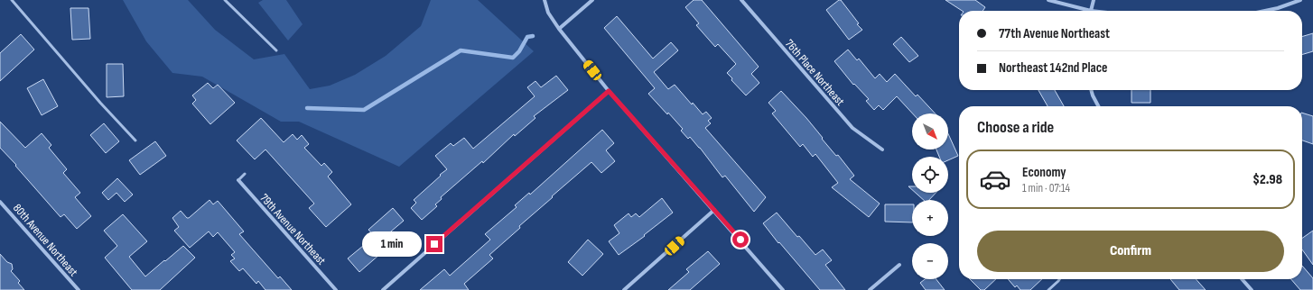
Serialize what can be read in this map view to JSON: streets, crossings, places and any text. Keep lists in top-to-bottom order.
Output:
{
  "streets": {
    "street": ["76th Place Northeast", "79th Avenue Northeast", "80th Avenue Northeast"]
  },
  "north": "bottom right",
  "page": {
    "banner": ["77th Avenue Northeast", "Northeast 142nd Place"],
    "heading": "Choose a ride",
    "map_buttons": ["+", "−"],
    "list": [
      {
        "name": "Economy",
        "note": "1 min · 07:14",
        "value": "$2.98"
      }
    ],
    "buttons": "Confirm",
    "bubble": "1 min"
  }
}
